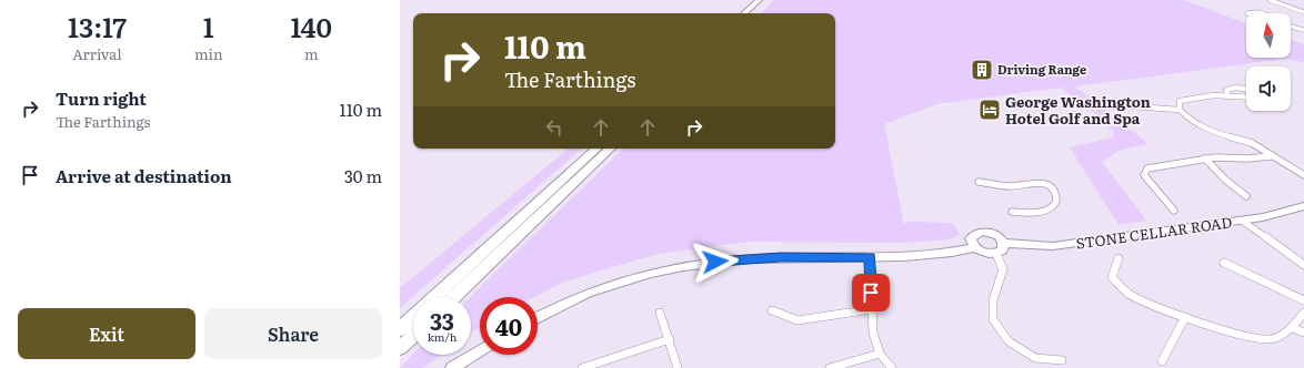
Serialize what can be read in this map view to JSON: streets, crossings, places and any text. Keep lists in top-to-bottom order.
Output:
{
  "streets": {
    "street": ["STONE CELLAR ROAD"]
  },
  "places": {
    "building": ["Driving Range"],
    "hotel": ["George Washington Hotel Golf and Spa"]
  },
  "north": "top",
  "page": {
    "eta": [
      "13:17",
      "Arrival",
      "1",
      "min",
      "140",
      "m"
    ],
    "turn": ["110 m", "The Farthings"],
    "list": [
      {
        "name": "Turn right",
        "note": "The Farthings",
        "value": "110 m"
      },
      {
        "name": "Arrive at destination",
        "value": "30 m"
      }
    ],
    "speed": "33 km/h",
    "limit": "40",
    "buttons": ["Exit", "Share"]
  }
}
